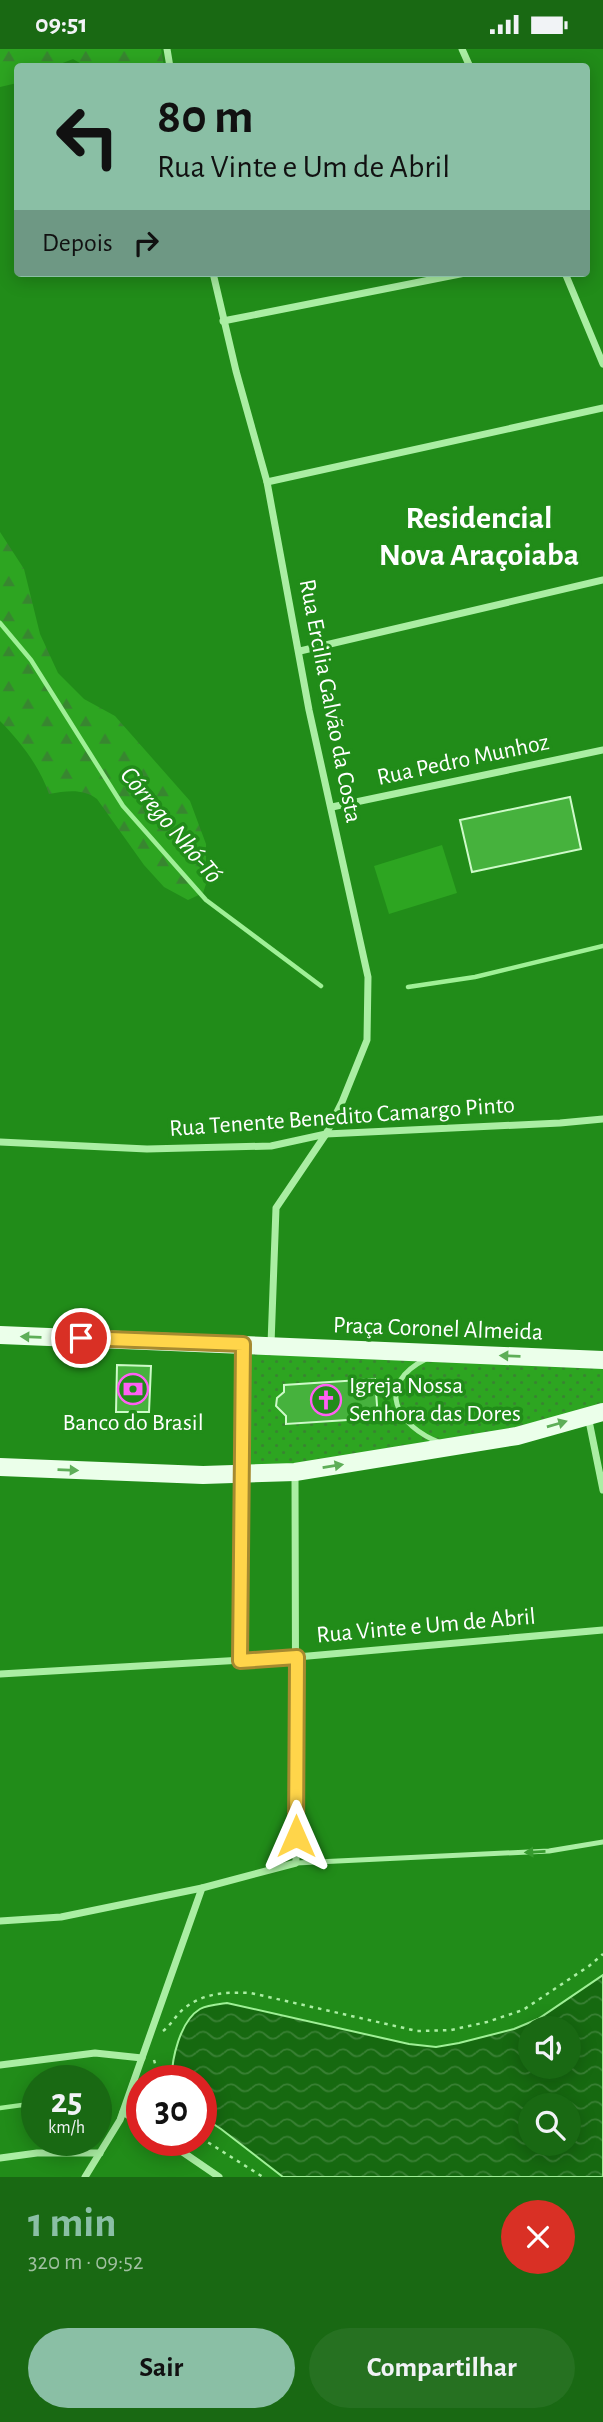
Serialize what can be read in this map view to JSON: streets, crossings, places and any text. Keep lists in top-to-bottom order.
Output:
{
  "streets": {
    "main road": ["Praça Coronel Almeida"],
    "street": [
      "Rua Ercilia Galvão da Costa",
      "Rua Pedro Munhoz",
      "Rua Tenente Benedito Camargo Pinto",
      "Rua Vinte e Um de Abril"
    ]
  },
  "crossings": [
    ["Rua Ercilia Galvão da Costa", "Rua Pedro Munhoz"],
    ["Rua Ercilia Galvão da Costa", "Rua Tenente Benedito Camargo Pinto"],
    ["Rua Ercilia Galvão da Costa", "Praça Coronel Almeida"]
  ],
  "districts": ["Residencial Nova Araçoiaba"],
  "water": ["Córrego Nhó-Tó"],
  "places": {
    "bank": ["Banco do Brasil"],
    "church": ["Igreja Nossa Senhora das Dores"]
  },
  "page": {
    "status": "09:51",
    "turn": ["80 m", "Rua Vinte e Um de Abril"],
    "then": "Depois",
    "speed": "25 km/h",
    "limit": "30",
    "heading": ["1 min", "320 m · 09:52"],
    "buttons": ["Sair", "Compartilhar"]
  }
}
